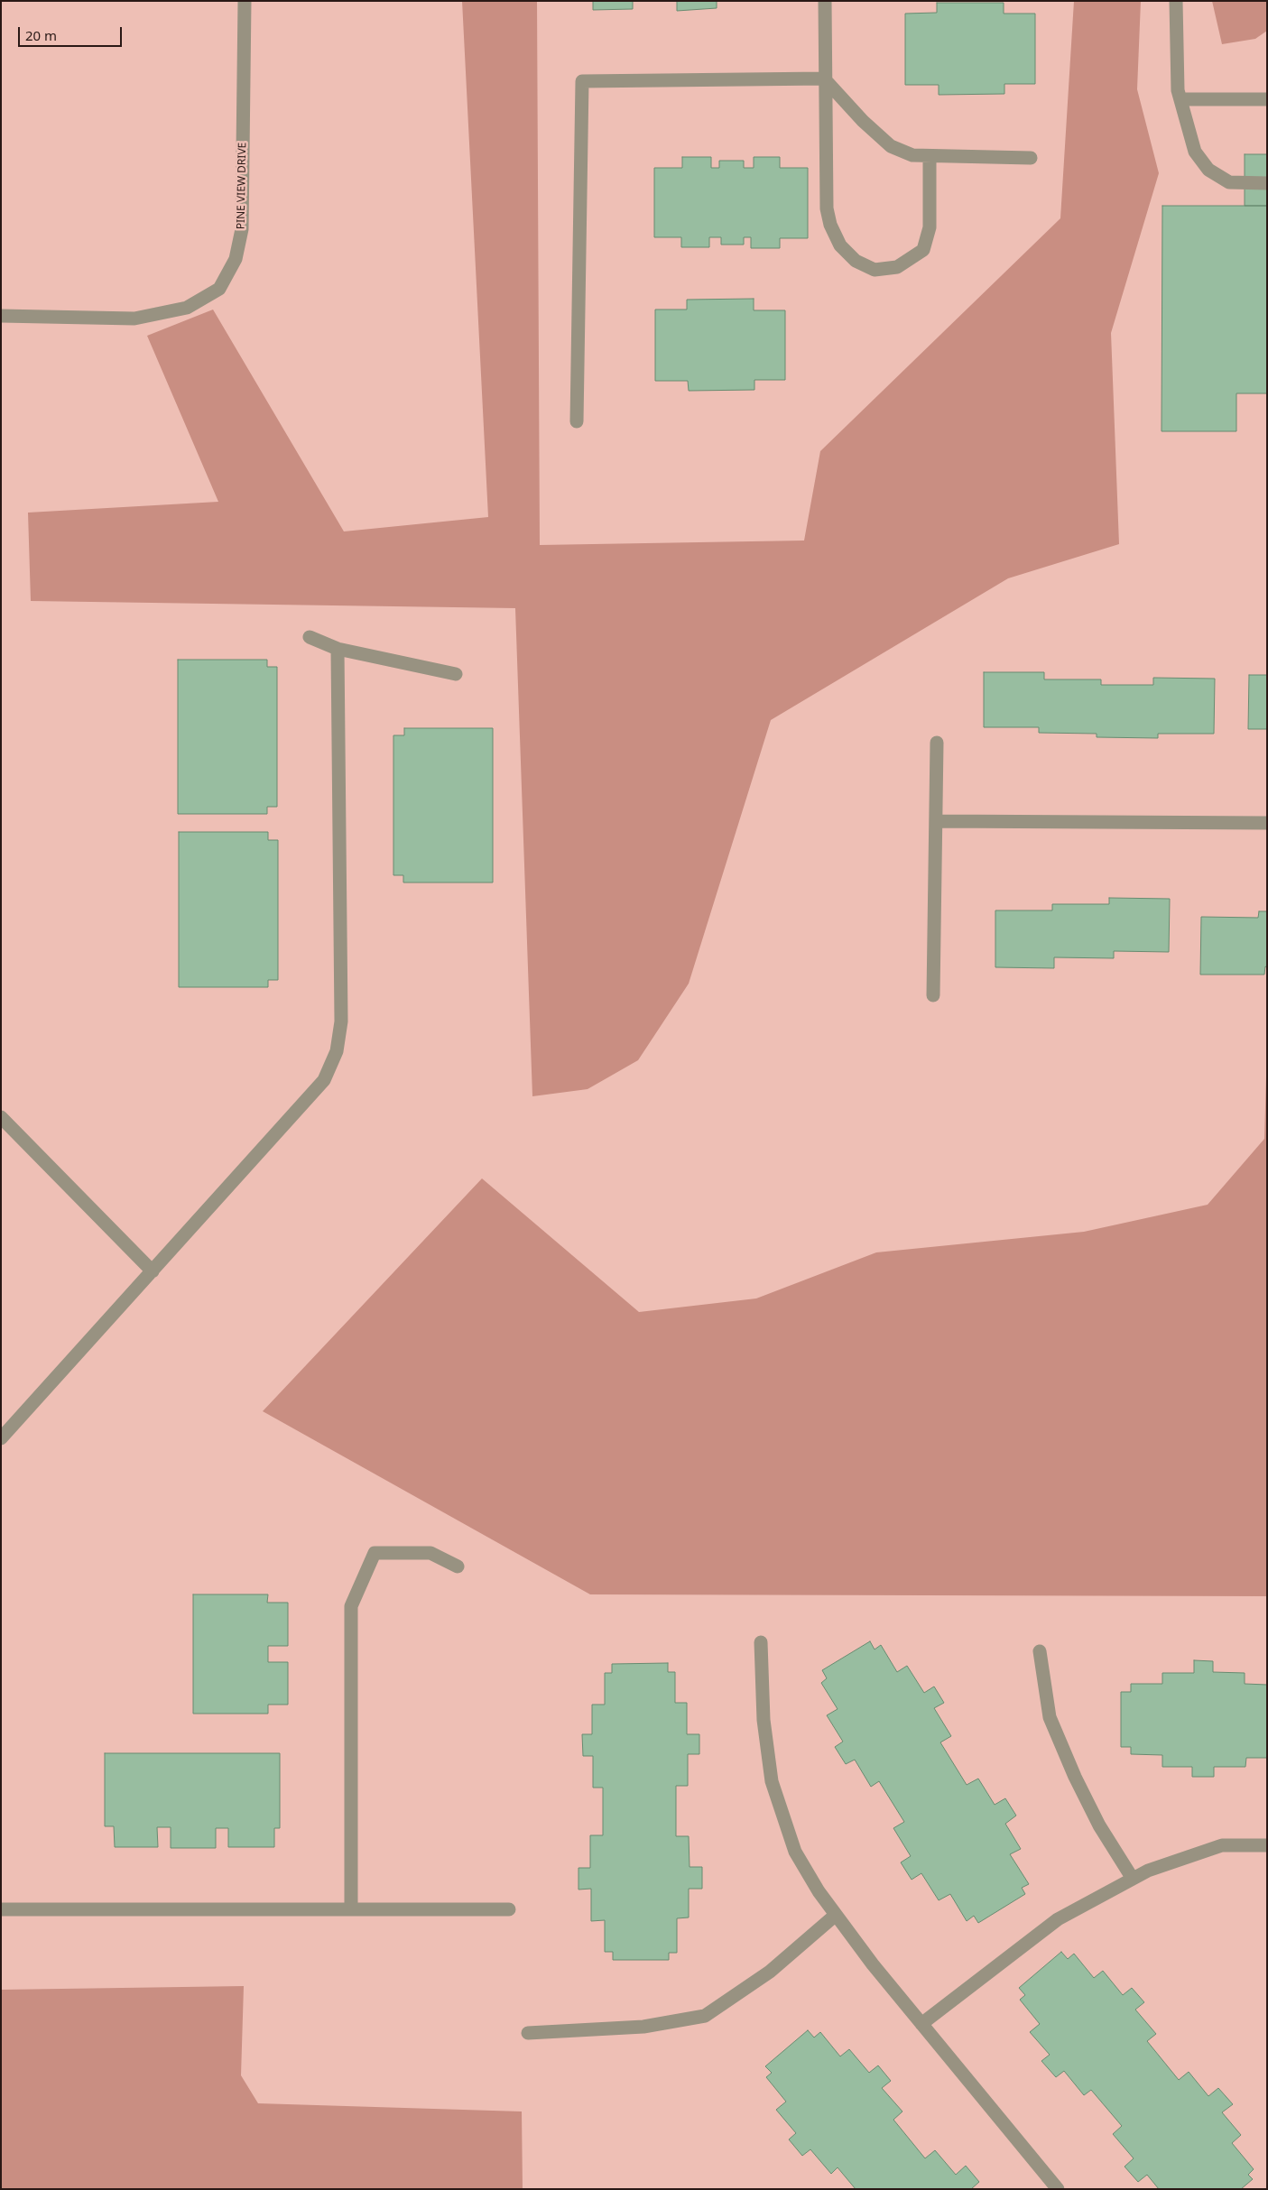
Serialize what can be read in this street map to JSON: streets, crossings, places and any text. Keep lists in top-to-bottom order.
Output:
{
  "streets": {
    "street": ["PINE VIEW DRIVE"]
  },
  "scale_bar": "20 m"
}
